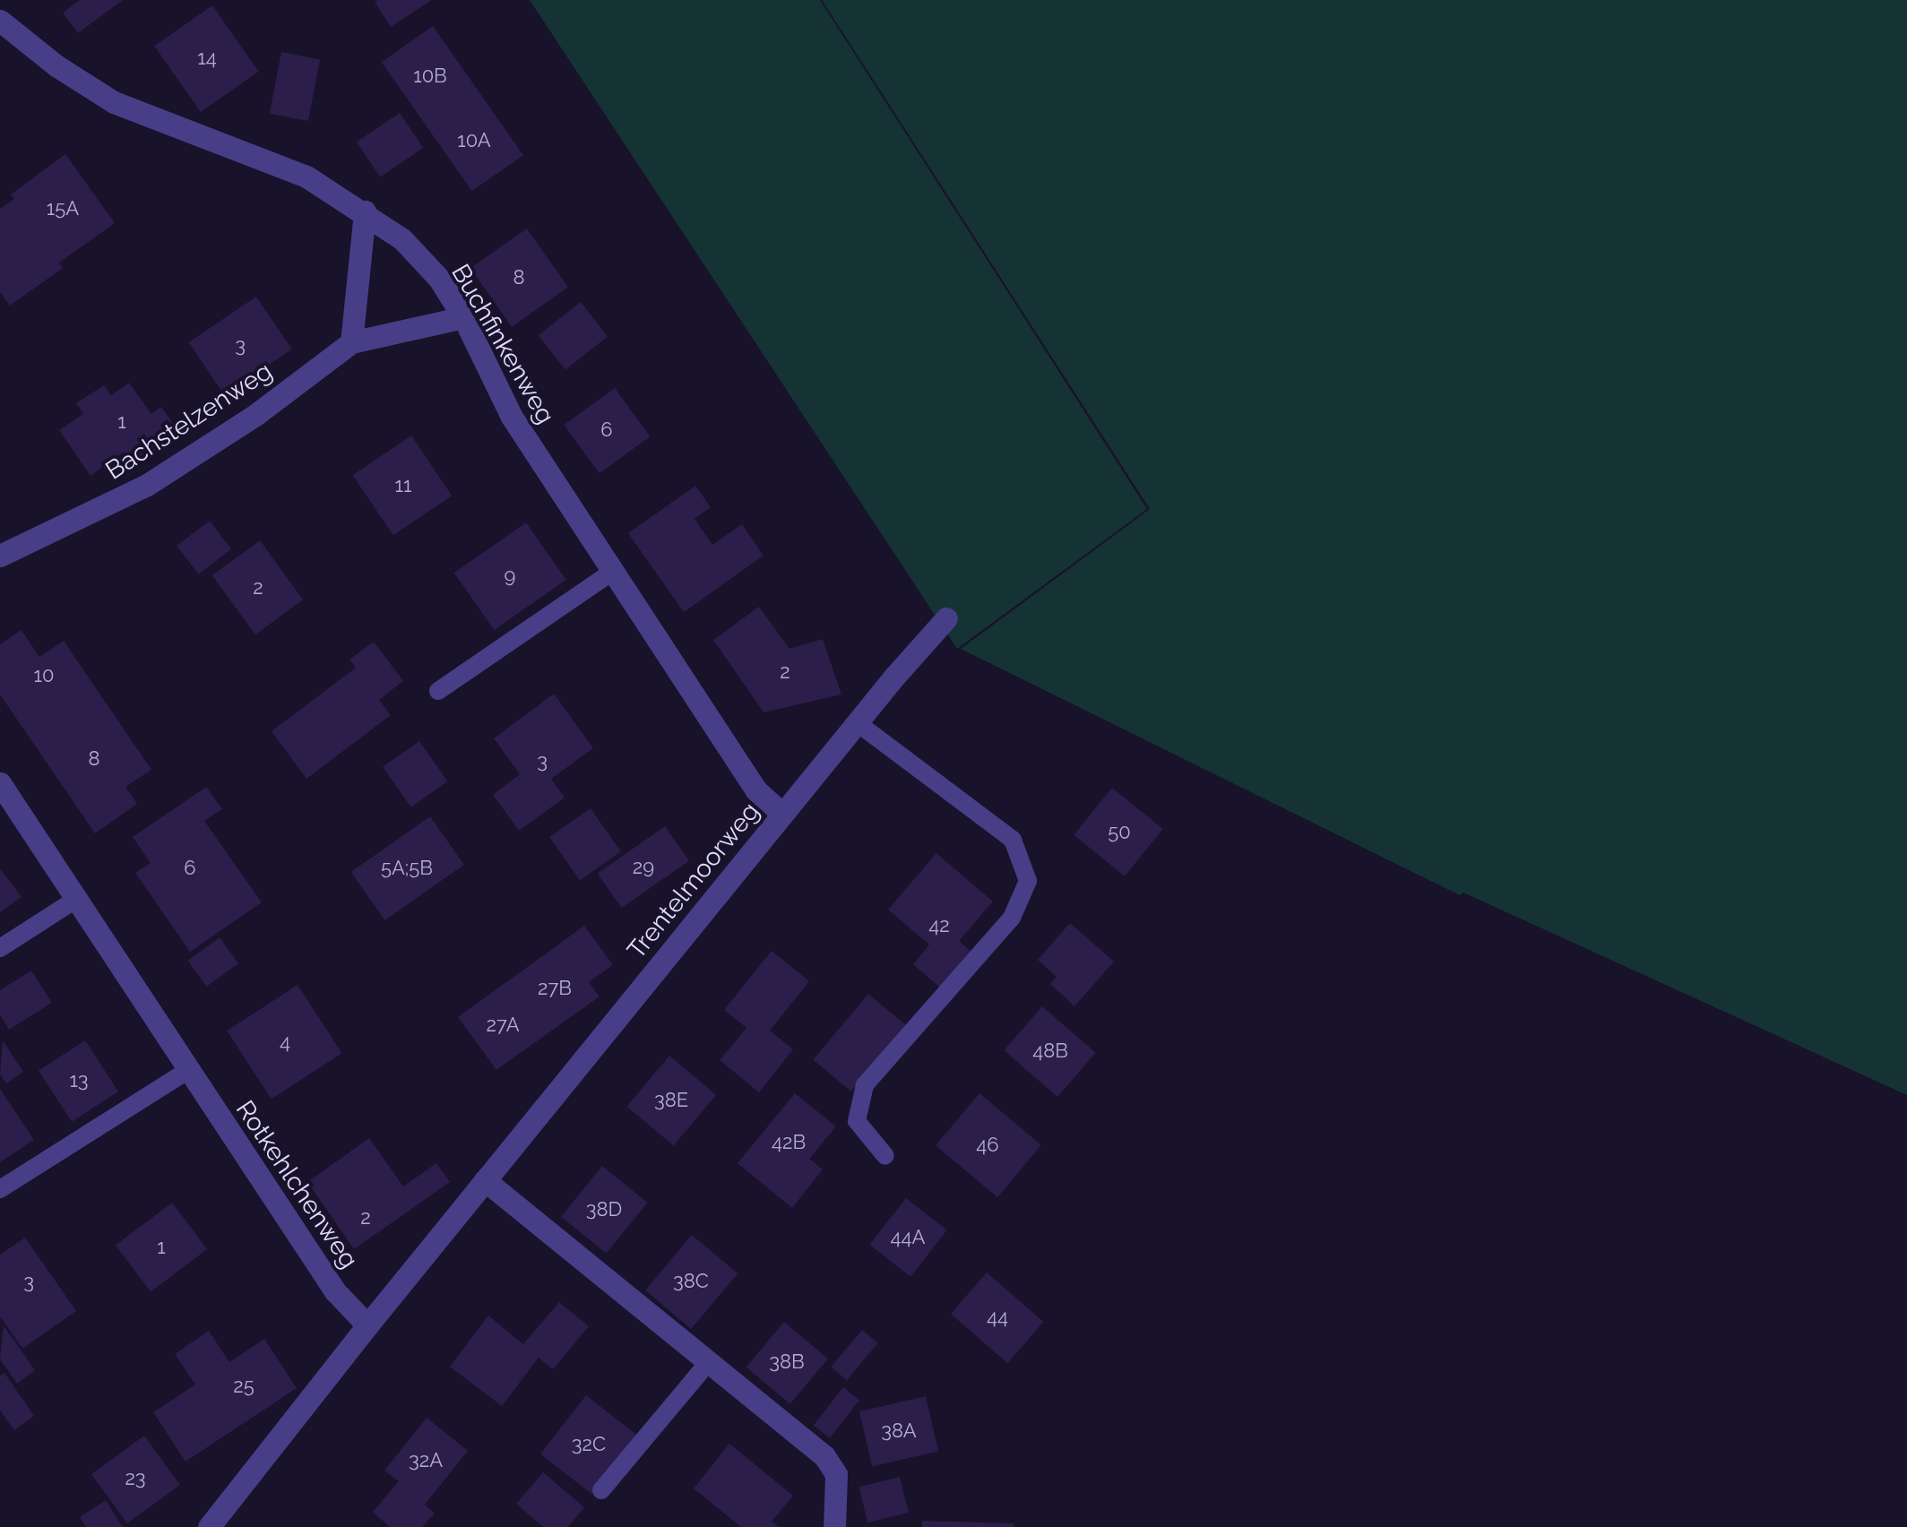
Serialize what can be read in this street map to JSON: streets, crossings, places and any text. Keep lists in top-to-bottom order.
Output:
{
  "streets": {
    "street": [
      "Buchfinkenweg",
      "Bachstelzenweg",
      "Trentelmoorweg",
      "Rotkehlchenweg"
    ]
  },
  "crossings": [
    ["Buchfinkenweg", "Bachstelzenweg"],
    ["Buchfinkenweg", "Trentelmoorweg"],
    ["Trentelmoorweg", "Rotkehlchenweg"]
  ],
  "house_numbers": [
    "14",
    "10B",
    "10A",
    "15A",
    "8",
    "3",
    "1",
    "6",
    "11",
    "9",
    "2",
    "2",
    "10",
    "8",
    "3",
    "50",
    "29",
    "6",
    "5A;5B",
    "42",
    "27B",
    "27A",
    "4",
    "48B",
    "13",
    "38E",
    "42B",
    "46",
    "38D",
    "2",
    "44A",
    "1",
    "38C",
    "3",
    "44",
    "38B",
    "25",
    "38A",
    "32C",
    "32A",
    "23"
  ]
}
